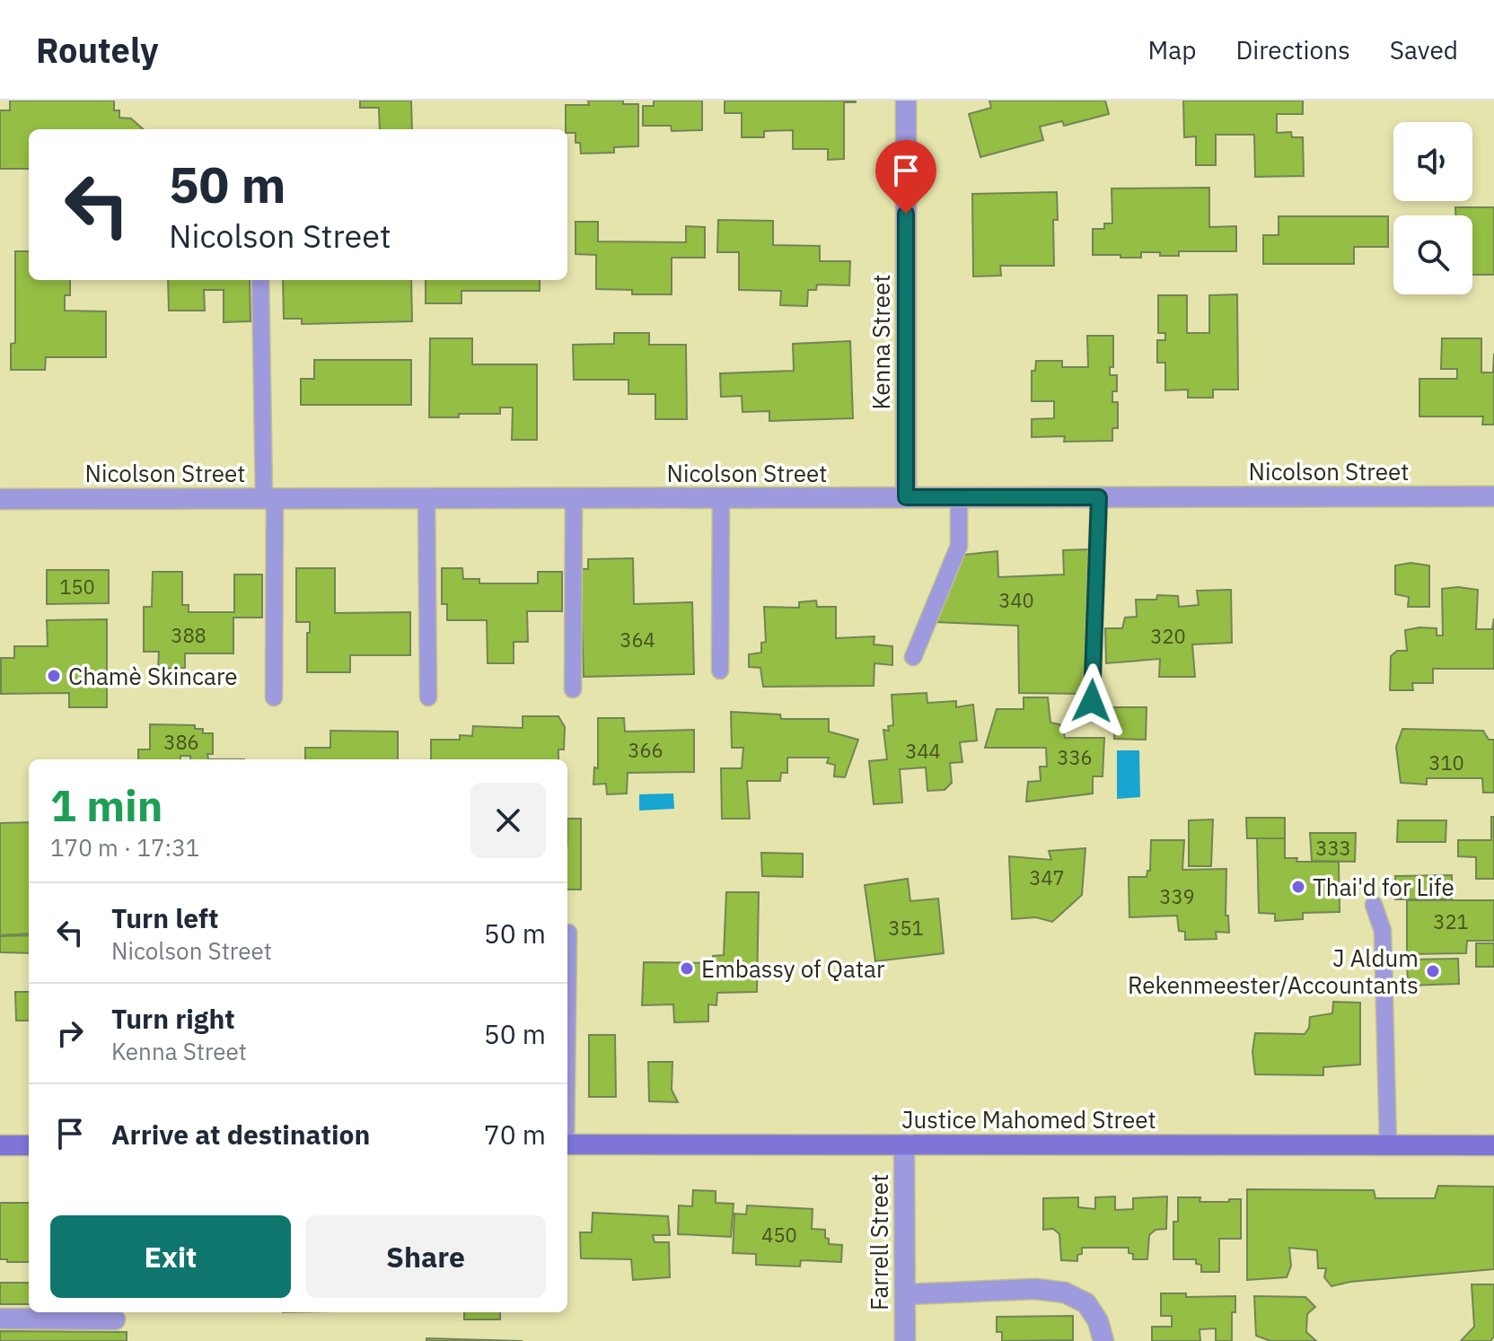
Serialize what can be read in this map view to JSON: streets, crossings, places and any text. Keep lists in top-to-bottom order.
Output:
{
  "streets": {
    "main road": ["Justice Mahomed Street"],
    "street": ["Kenna Street", "Nicolson Street", "Farrell Street"]
  },
  "crossings": [
    ["Kenna Street", "Nicolson Street"],
    ["Justice Mahomed Street", "Farrell Street"]
  ],
  "places": [
    "Chamè Skincare",
    "Thai'd for Life",
    "Embassy of Qatar",
    "J Aldum Rekenmeester/Accountants"
  ],
  "house_numbers": [
    "150",
    "340",
    "388",
    "320",
    "364",
    "386",
    "366",
    "344",
    "336",
    "310",
    "333",
    "347",
    "339",
    "321",
    "351",
    "450"
  ],
  "page": {
    "header": "Routely",
    "nav": ["Map", "Directions", "Saved"],
    "turn": ["50 m", "Nicolson Street"],
    "heading": ["1 min", "170 m · 17:31"],
    "list": [
      {
        "name": "Turn left",
        "note": "Nicolson Street",
        "value": "50 m"
      },
      {
        "name": "Turn right",
        "note": "Kenna Street",
        "value": "50 m"
      },
      {
        "name": "Arrive at destination",
        "value": "70 m"
      }
    ],
    "buttons": ["Exit", "Share"]
  }
}
